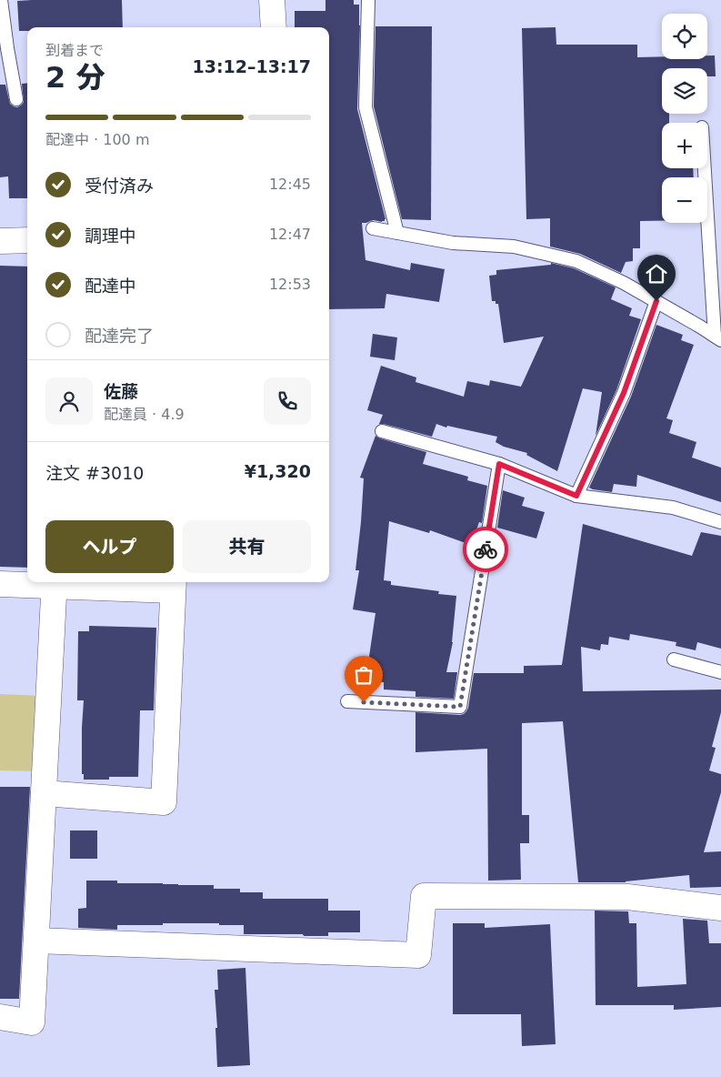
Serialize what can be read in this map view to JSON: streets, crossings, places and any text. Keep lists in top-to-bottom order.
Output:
{
  "page": {
    "map_buttons": ["+", "−"],
    "heading": ["2 分", "到着まで", "13:12–13:17"],
    "panel": [
      "佐藤",
      "配達員 · 4.9",
      "注文 #3010",
      "¥1,320"
    ],
    "bar": "配達中 · 100 m",
    "list": [
      ["受付済み", "12:45"],
      ["調理中", "12:47"],
      ["配達中", "12:53"],
      "配達完了"
    ],
    "buttons": ["ヘルプ", "共有"]
  }
}
